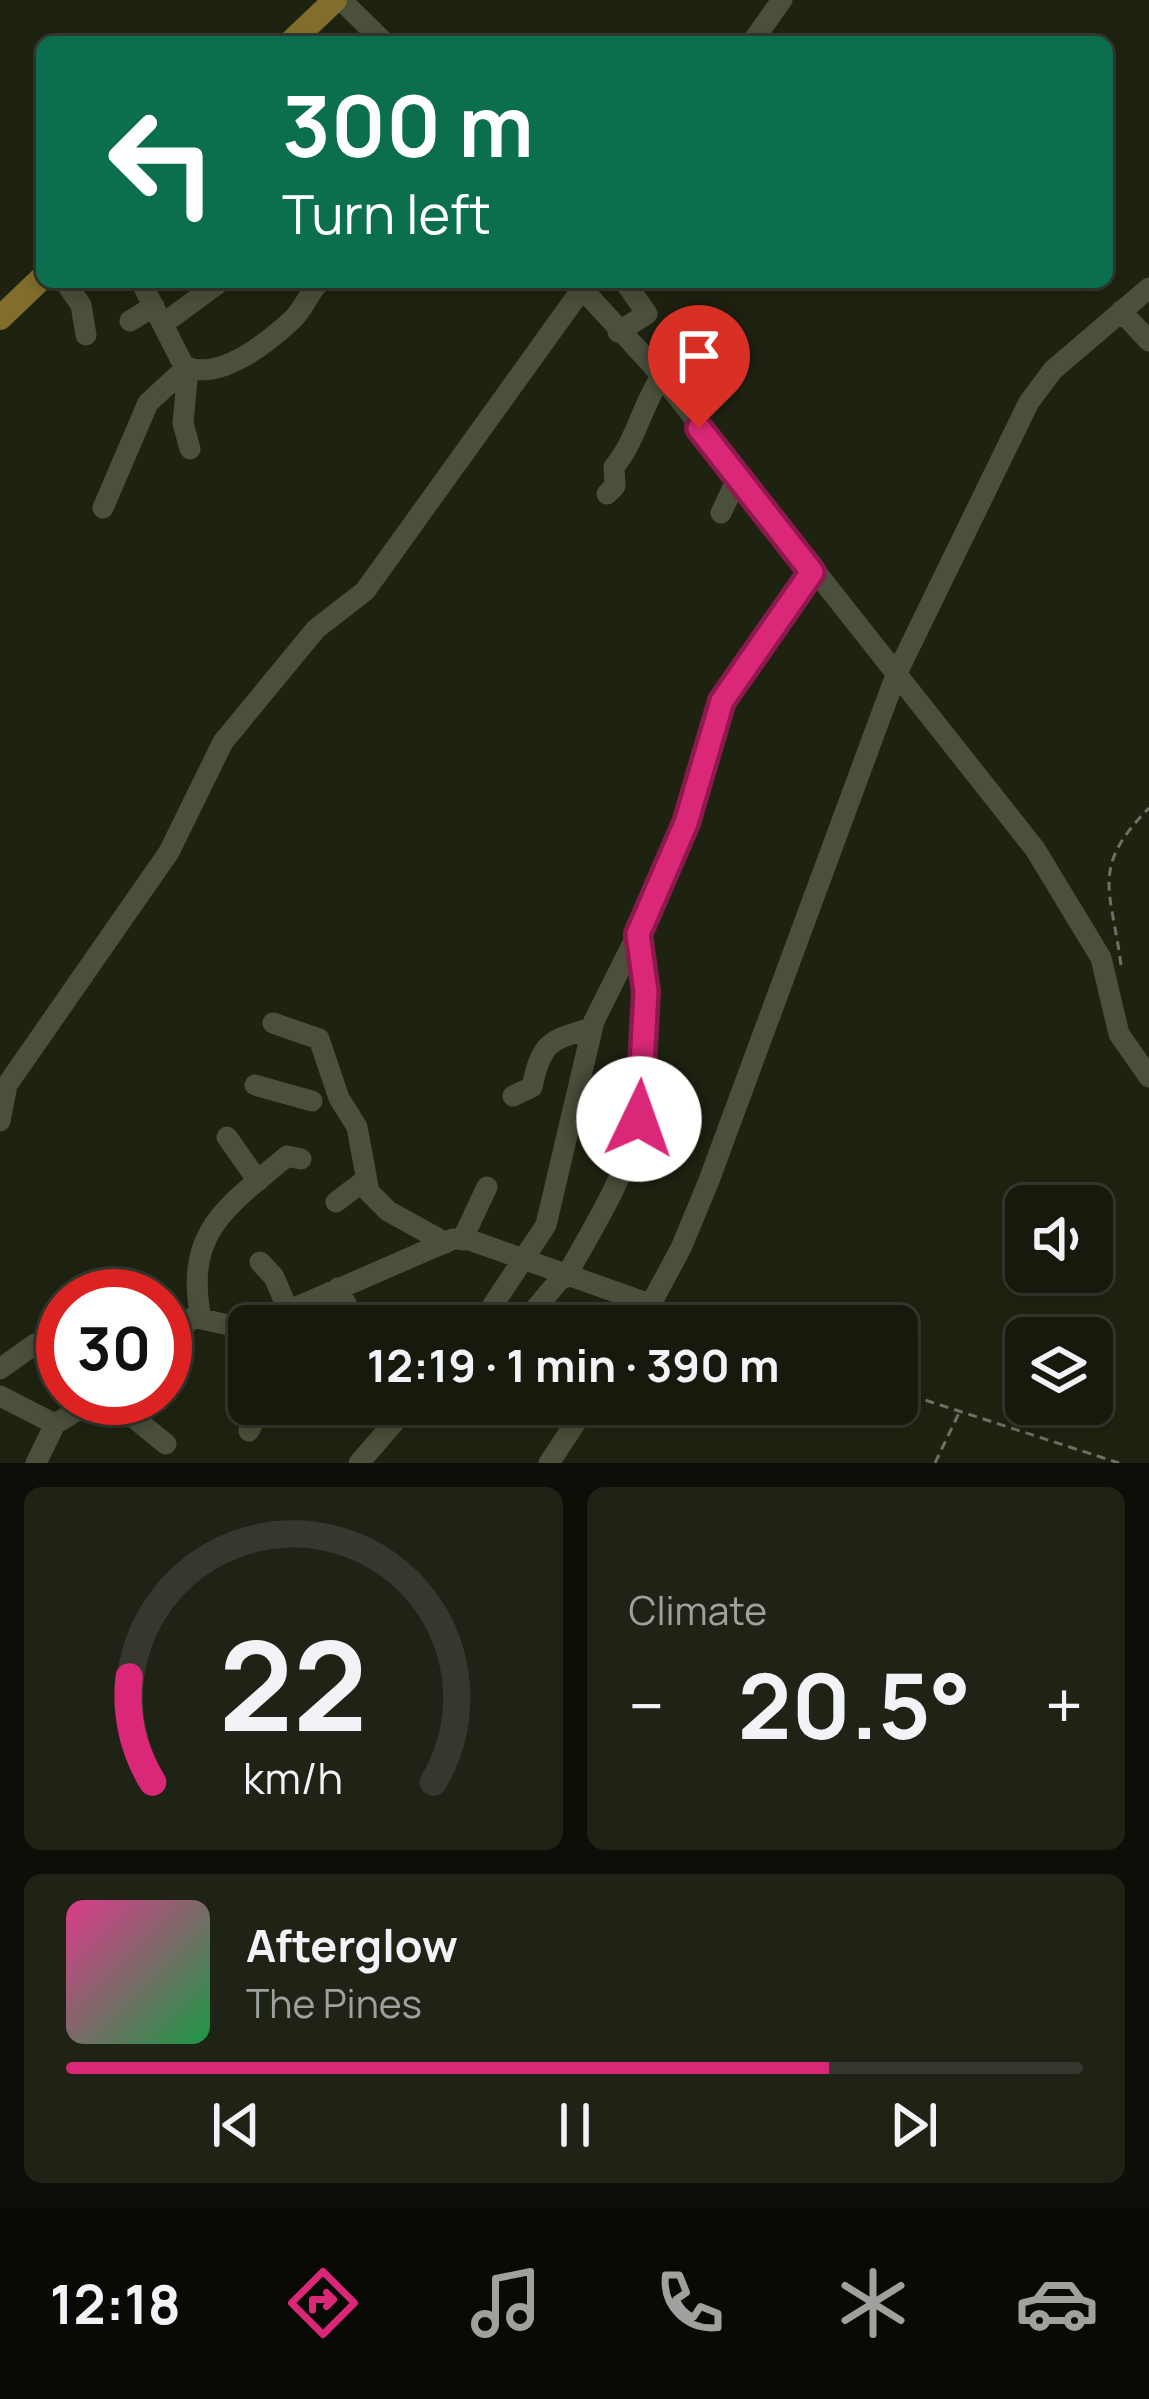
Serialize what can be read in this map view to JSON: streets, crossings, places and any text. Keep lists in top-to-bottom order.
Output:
{
  "page": {
    "turn": ["300 m", "Turn left"],
    "limit": "30",
    "trip": "12:19 · 1 min · 390 m",
    "tile": "Climate",
    "heat": ["−", "20.5°", "+"],
    "song": ["Afterglow", "The Pines"],
    "tabs": "12:18",
    "gauge": ["22", "km/h"]
  }
}
